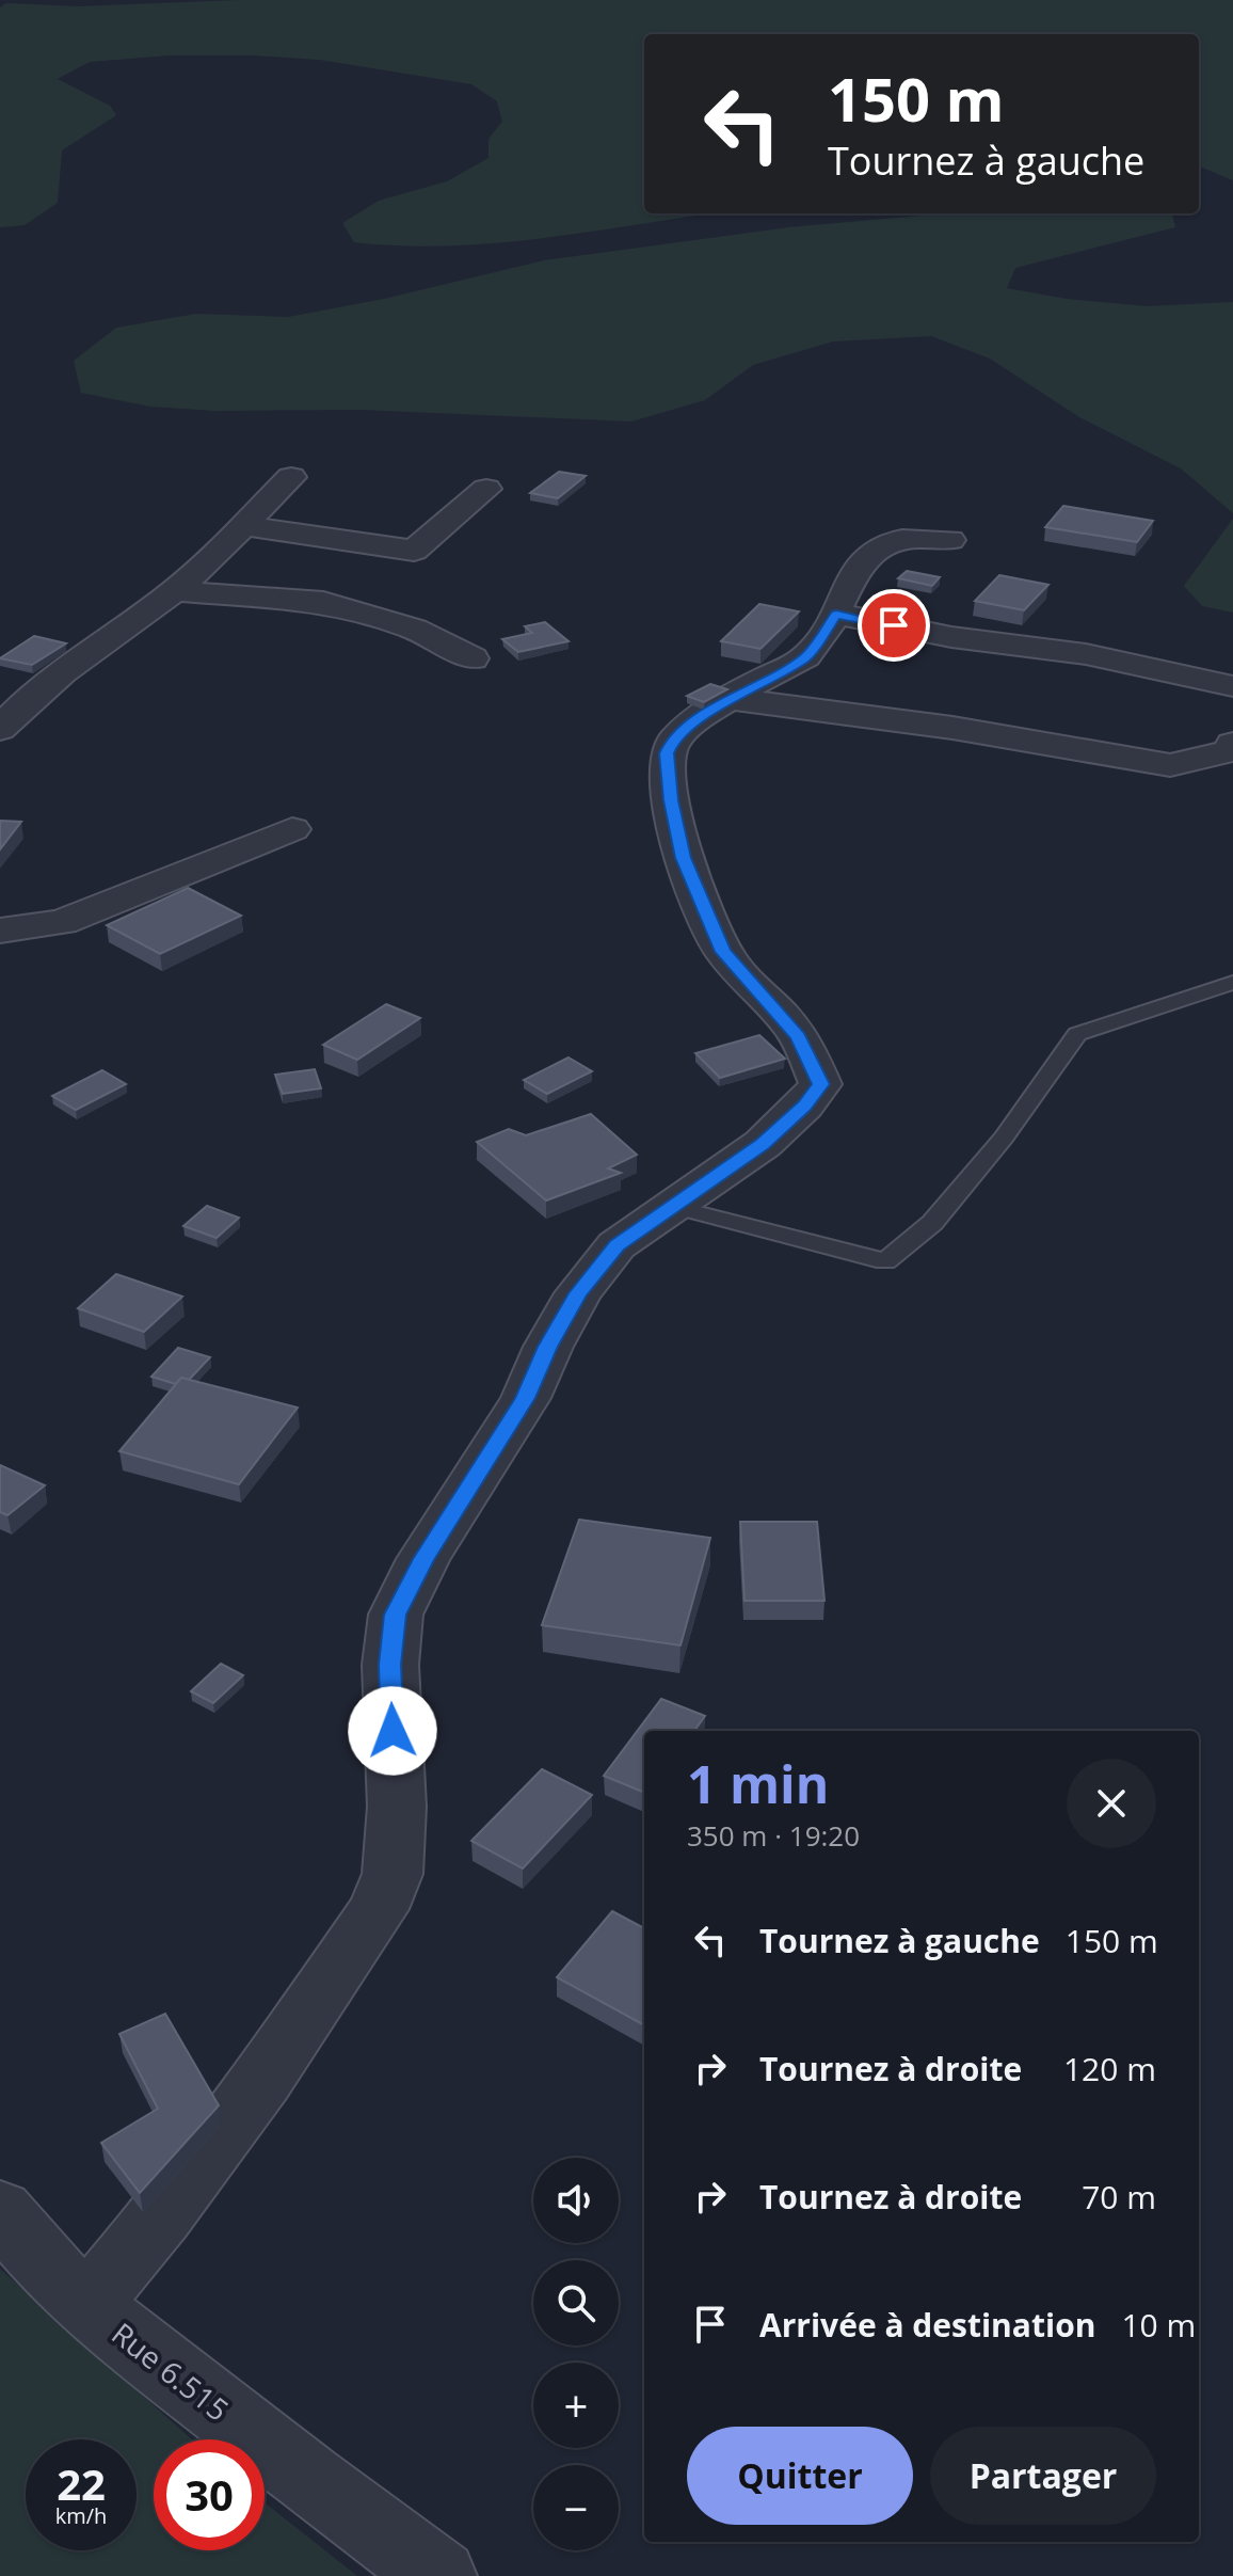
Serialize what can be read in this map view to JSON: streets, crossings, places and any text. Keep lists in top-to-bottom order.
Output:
{
  "streets": {
    "street": ["Rue 6.515"]
  },
  "page": {
    "turn": ["150 m", "Tournez à gauche"],
    "heading": ["1 min", "350 m · 19:20"],
    "list": [
      {
        "name": "Tournez à gauche",
        "value": "150 m"
      },
      {
        "name": "Tournez à droite",
        "value": "120 m"
      },
      {
        "name": "Tournez à droite",
        "value": "70 m"
      },
      {
        "name": "Arrivée à destination",
        "value": "10 m"
      }
    ],
    "map_buttons": ["+", "−"],
    "buttons": ["Quitter", "Partager"],
    "speed": "22 km/h",
    "limit": "30"
  }
}
